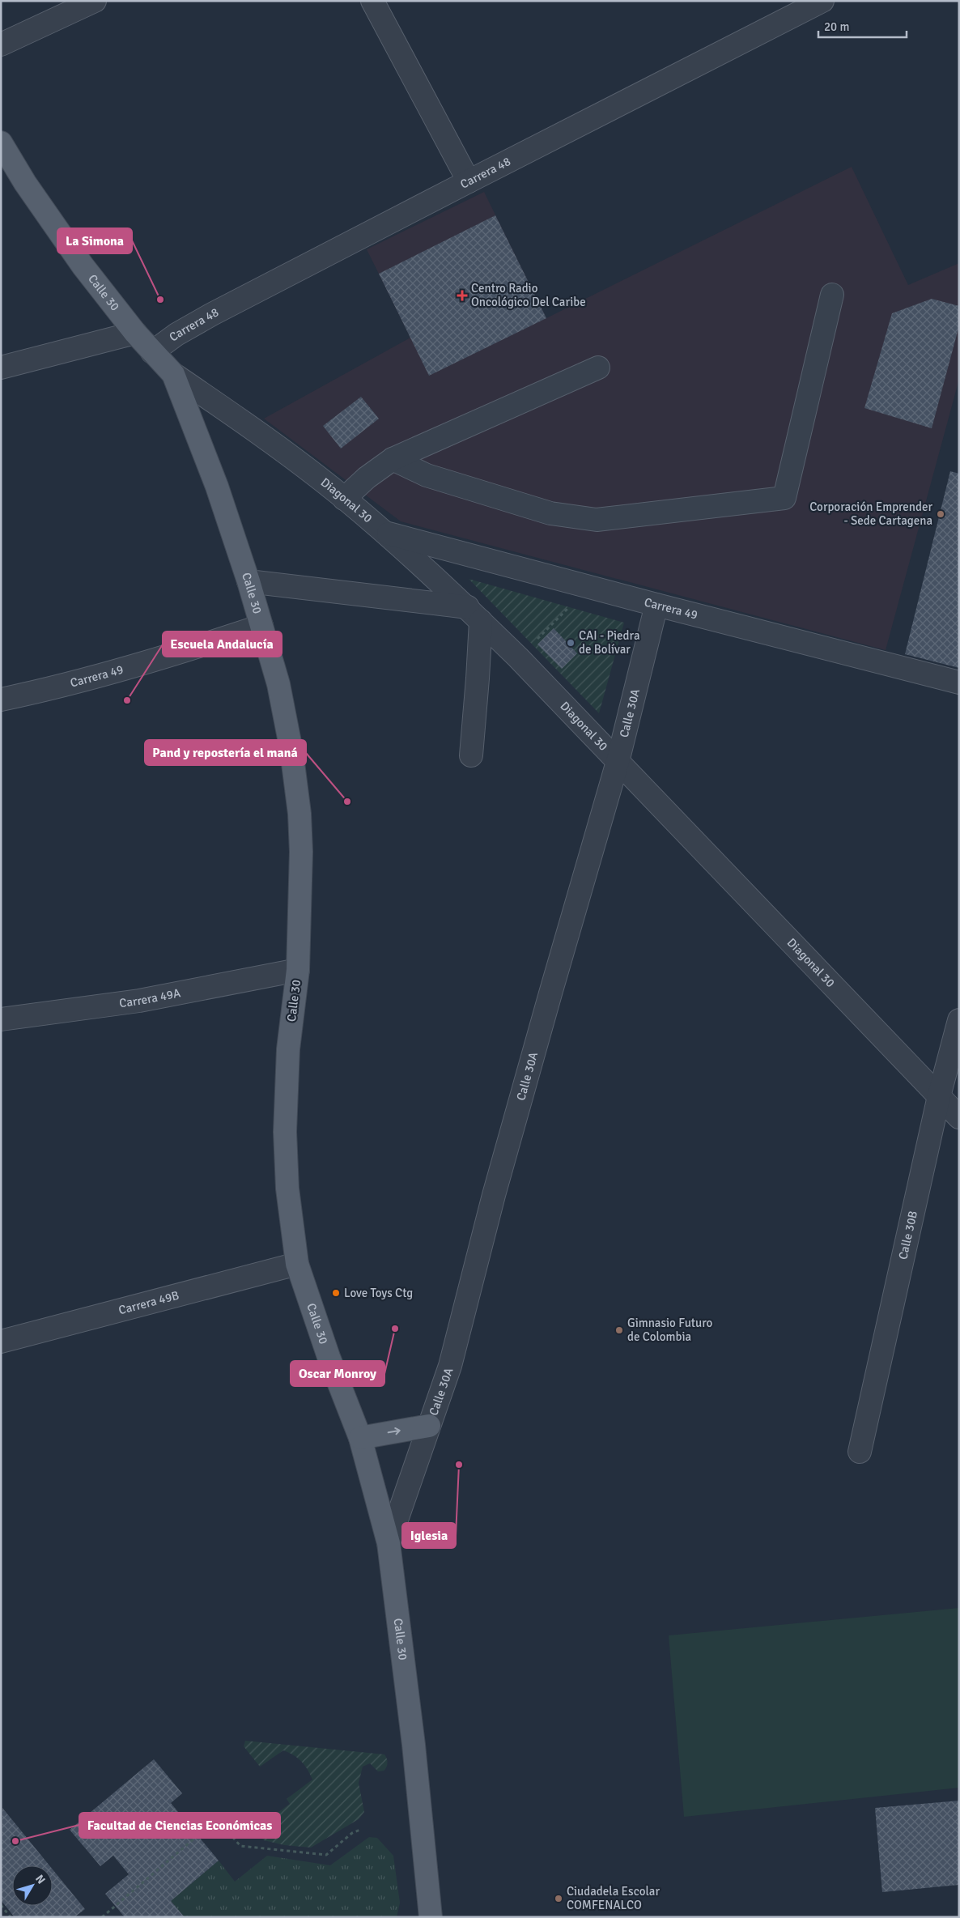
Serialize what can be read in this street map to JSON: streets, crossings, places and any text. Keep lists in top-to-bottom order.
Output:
{
  "streets": {
    "main road": ["Calle 30"],
    "street": [
      "Carrera 48",
      "Diagonal 30",
      "Carrera 49",
      "Calle 30A",
      "Carrera 49A",
      "Calle 30B",
      "Carrera 49B"
    ]
  },
  "crossings": [
    ["Carrera 48", "Calle 30"],
    ["Calle 30", "Diagonal 30"],
    ["Calle 30", "Carrera 49"],
    ["Calle 30", "Calle 30A"],
    ["Calle 30", "Carrera 49A"],
    ["Calle 30", "Carrera 49B"],
    ["Diagonal 30", "Carrera 49"],
    ["Diagonal 30", "Calle 30A"],
    ["Diagonal 30", "Calle 30B"],
    ["Carrera 49", "Calle 30A"]
  ],
  "places": {
    "health": ["Centro Radio Oncológico Del Caribe"],
    "other": [
      "La Simona",
      "Corporación Emprender - Sede Cartagena",
      "CAI - Piedra de Bolívar",
      "Escuela Andalucía",
      "Pand y repostería el maná",
      "Love Toys Ctg",
      "Oscar Monroy",
      "Gimnasio Futuro de Colombia",
      "Iglesia",
      "Facultad de Ciencias Económicas",
      "Ciudadela Escolar COMFENALCO"
    ]
  },
  "scale_bar": "20 m",
  "north": "top right"
}
